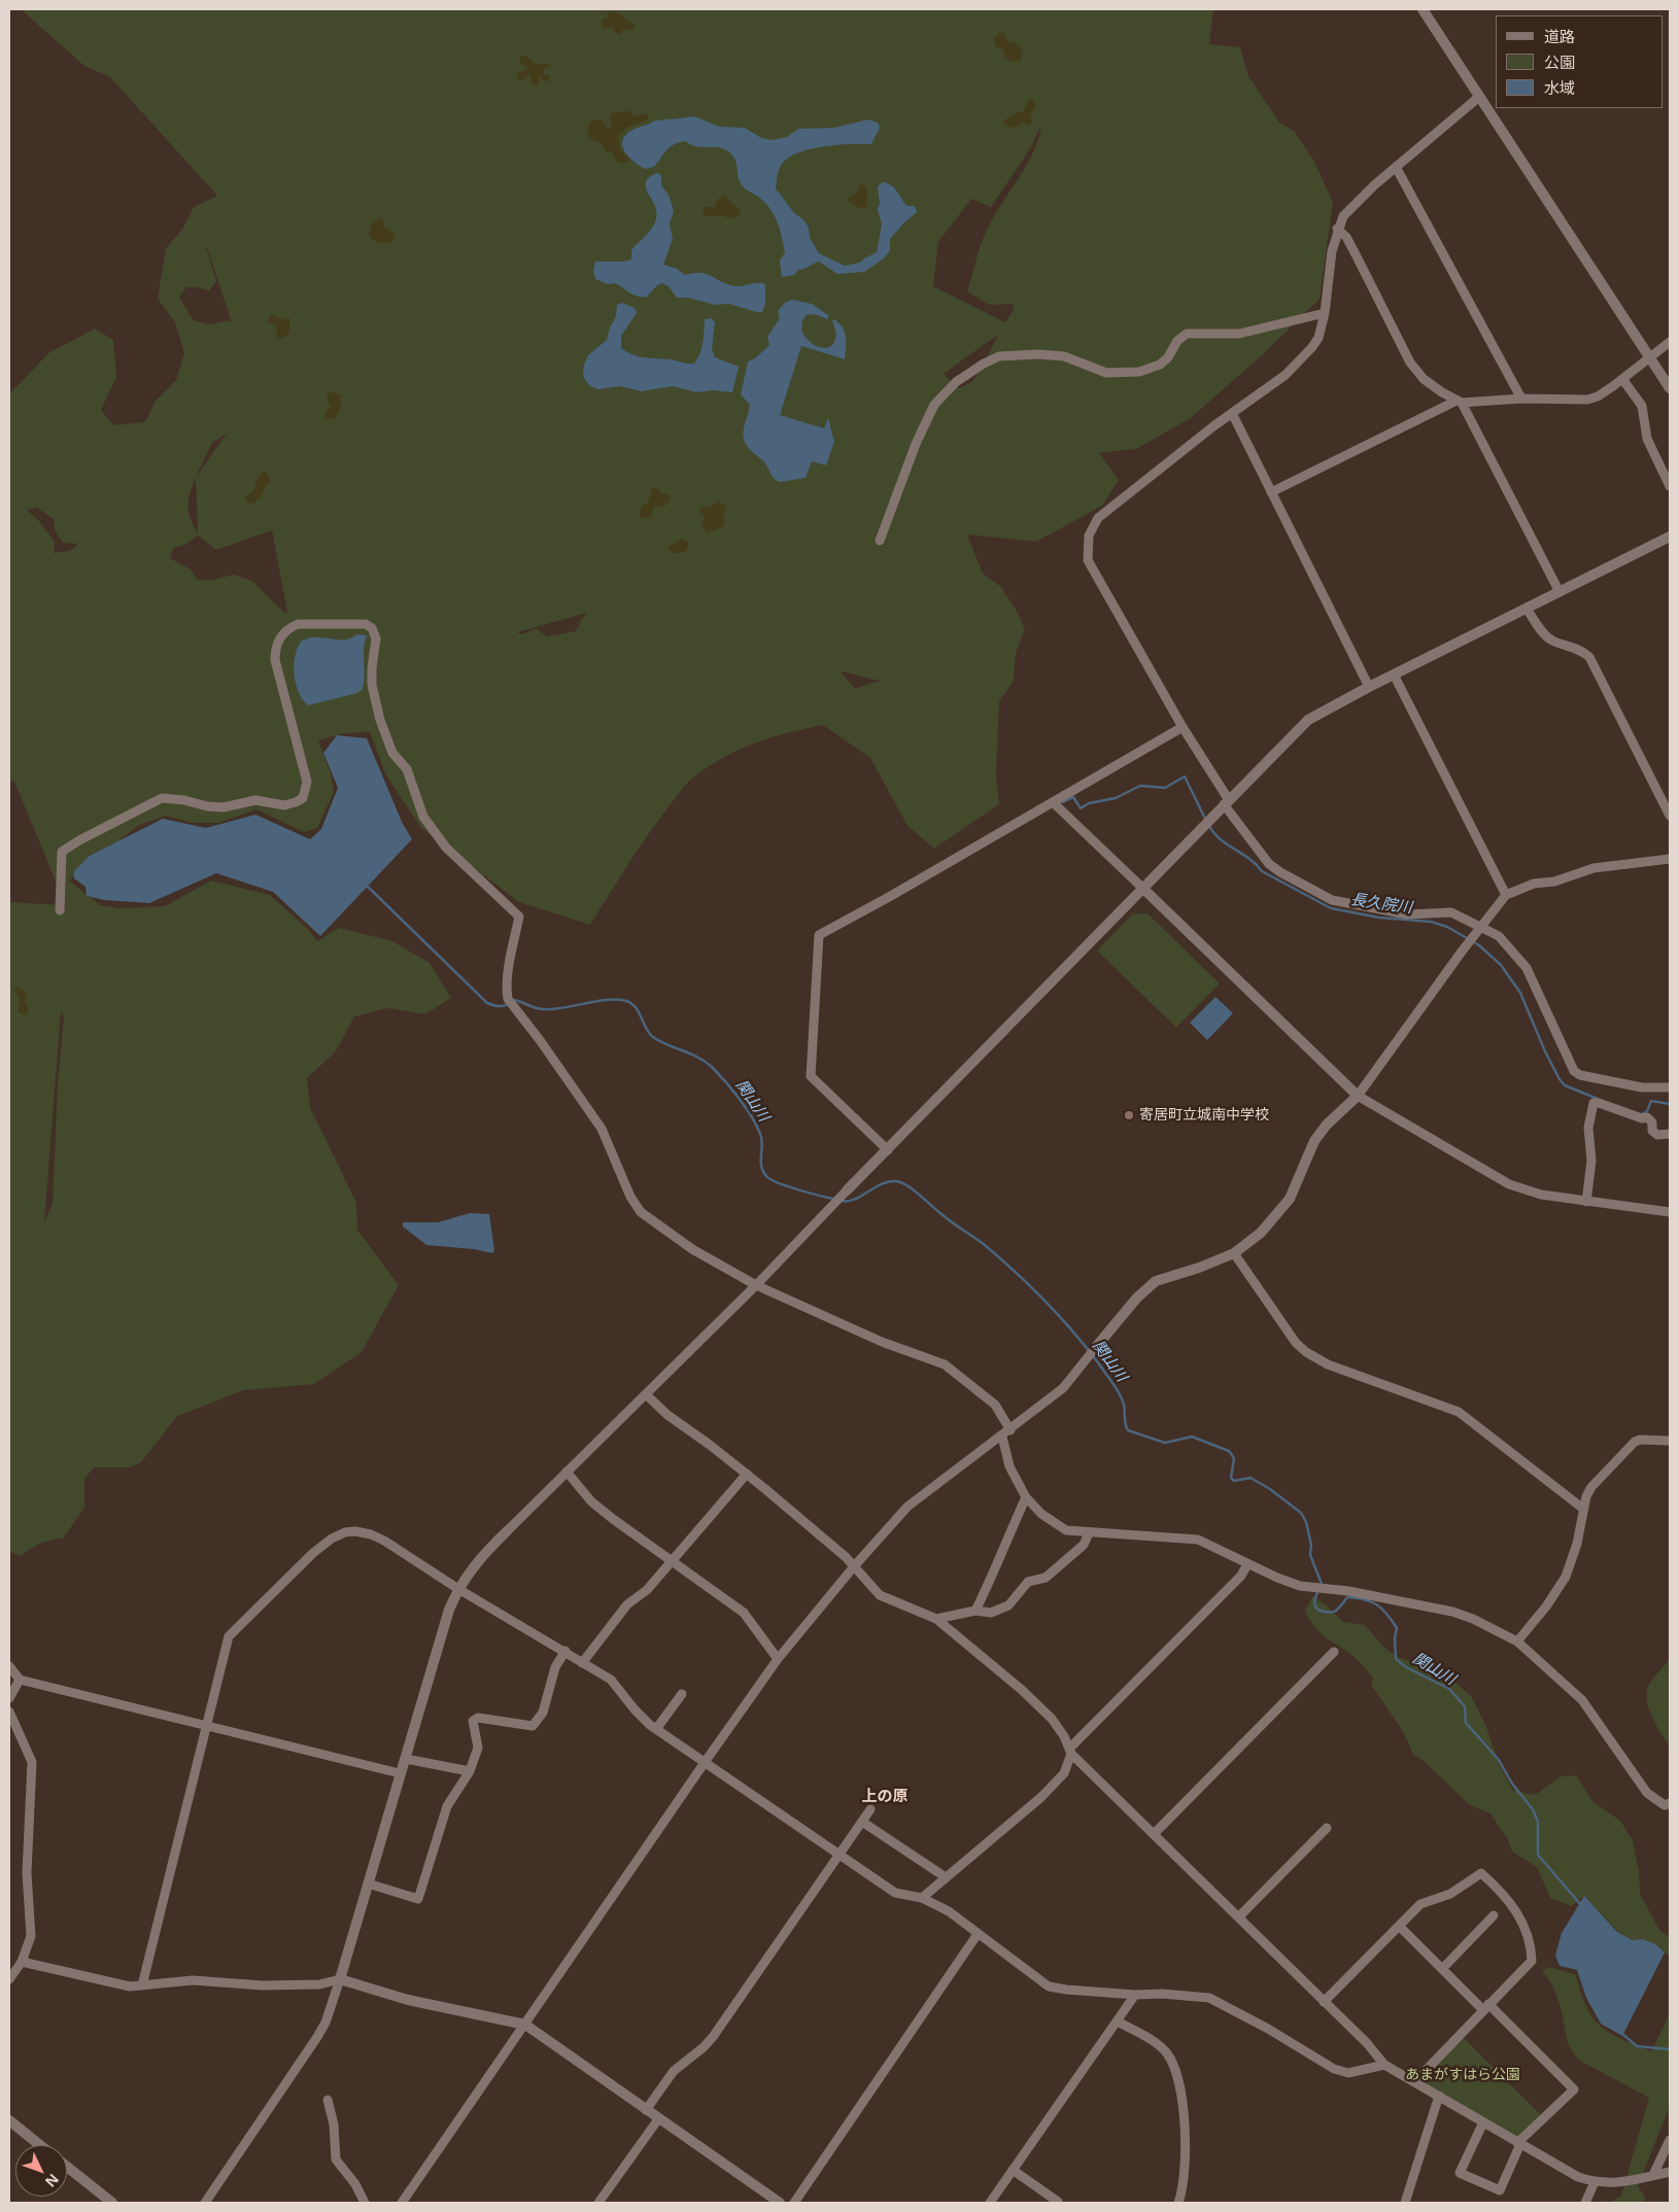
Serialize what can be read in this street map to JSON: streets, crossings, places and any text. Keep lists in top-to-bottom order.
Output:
{
  "districts": ["上の原"],
  "water": ["長久院川", "関山川"],
  "parks": ["あまがすはら公園"],
  "places": ["寄居町立城南中学校"],
  "legend": ["道路", "公園", "水域"],
  "north": "bottom right"
}
